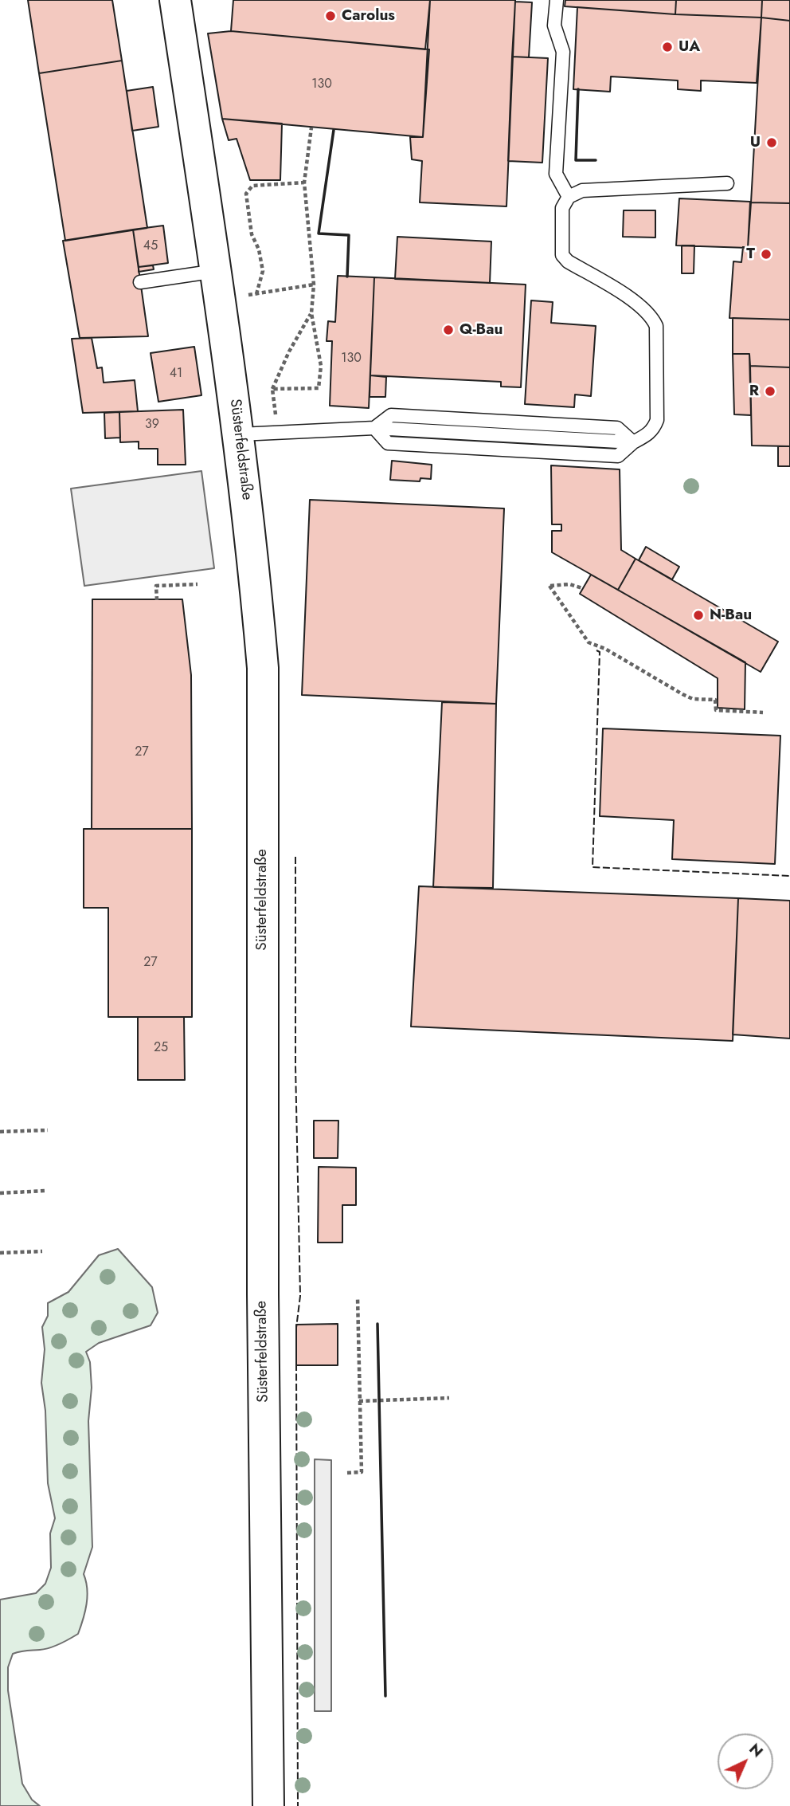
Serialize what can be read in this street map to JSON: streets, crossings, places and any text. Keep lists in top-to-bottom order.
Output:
{
  "streets": {
    "street": ["Süsterfeldstraße"]
  },
  "places": [
    "Carolus",
    "UA",
    "U",
    "T",
    "Q-Bau",
    "R",
    "N-Bau"
  ],
  "house_numbers": [
    "130",
    "45",
    "130",
    "41",
    "39",
    "27",
    "27",
    "25"
  ],
  "north": "top right"
}
